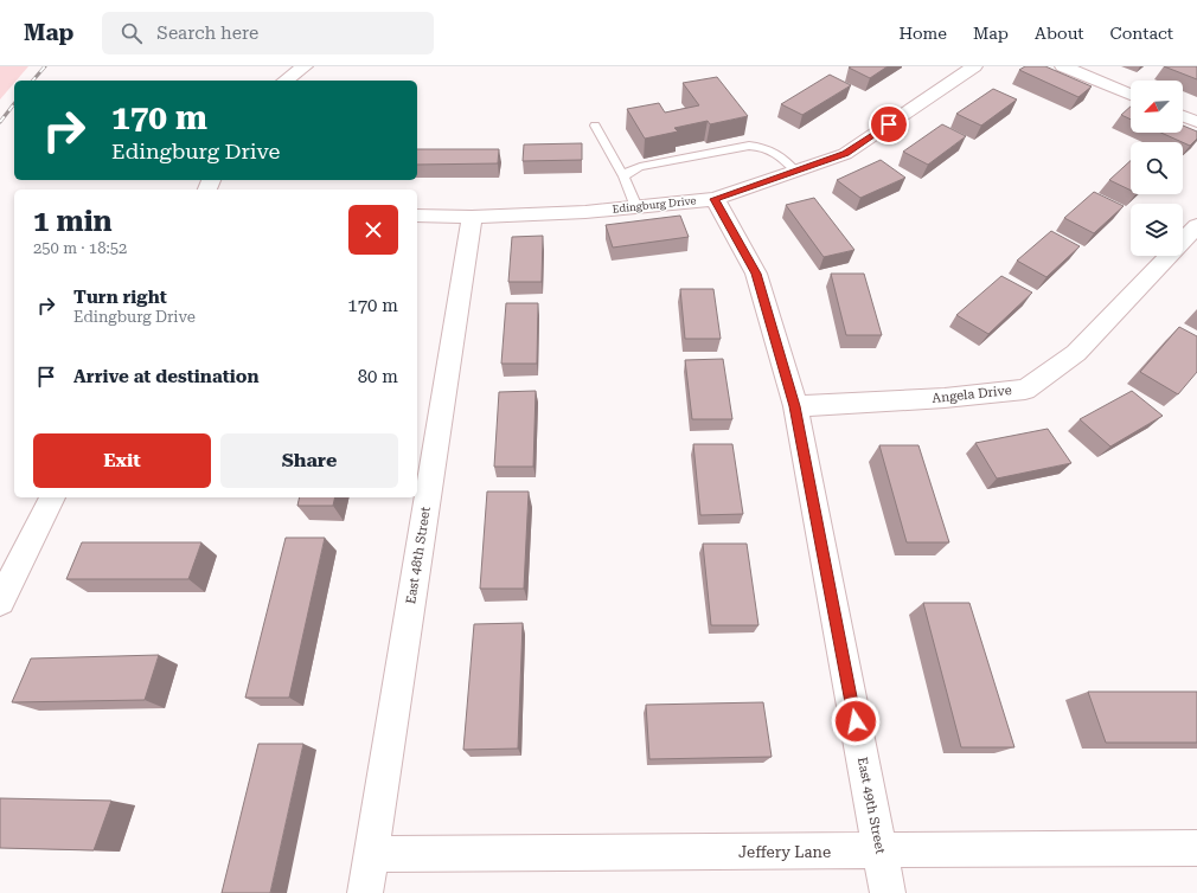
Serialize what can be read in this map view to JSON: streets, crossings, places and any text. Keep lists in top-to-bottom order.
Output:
{
  "streets": {
    "street": [
      "Edingburg Drive",
      "Angela Drive",
      "East 48th Street",
      "East 49th Street",
      "Jeffery Lane"
    ]
  },
  "crossings": [
    ["Edingburg Drive", "East 48th Street"],
    ["Edingburg Drive", "East 49th Street"],
    ["Angela Drive", "East 49th Street"],
    ["East 48th Street", "Jeffery Lane"],
    ["East 49th Street", "Jeffery Lane"]
  ],
  "north": "bottom left",
  "page": {
    "header": "Map",
    "search": "Search here",
    "nav": [
      "Home",
      "Map",
      "About",
      "Contact"
    ],
    "turn": ["170 m", "Edingburg Drive"],
    "heading": ["1 min", "250 m · 18:52"],
    "list": [
      {
        "name": "Turn right",
        "note": "Edingburg Drive",
        "value": "170 m"
      },
      {
        "name": "Arrive at destination",
        "value": "80 m"
      }
    ],
    "buttons": ["Exit", "Share"]
  }
}
